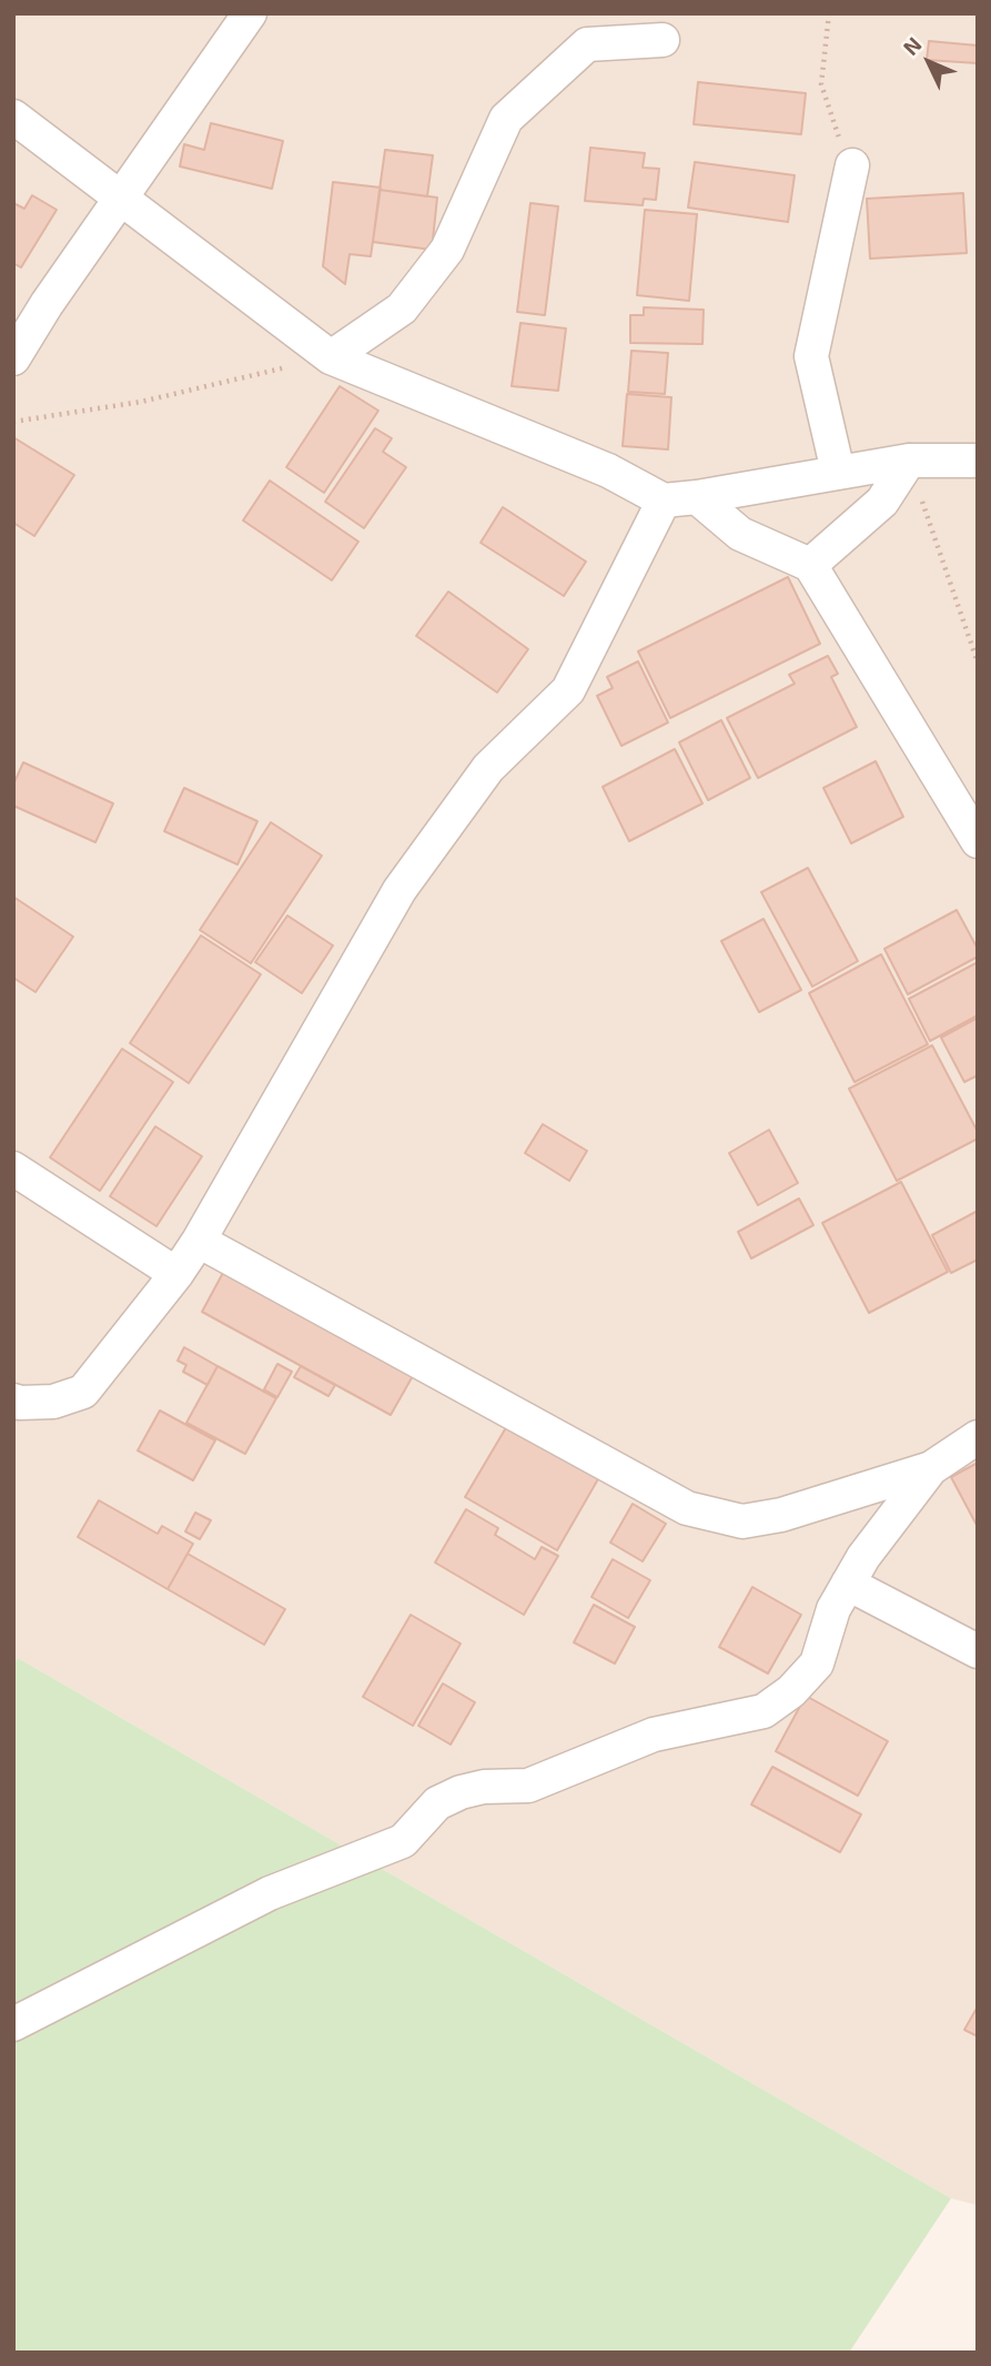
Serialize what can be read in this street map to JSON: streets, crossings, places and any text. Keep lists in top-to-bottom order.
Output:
{
  "north": "top left"
}
